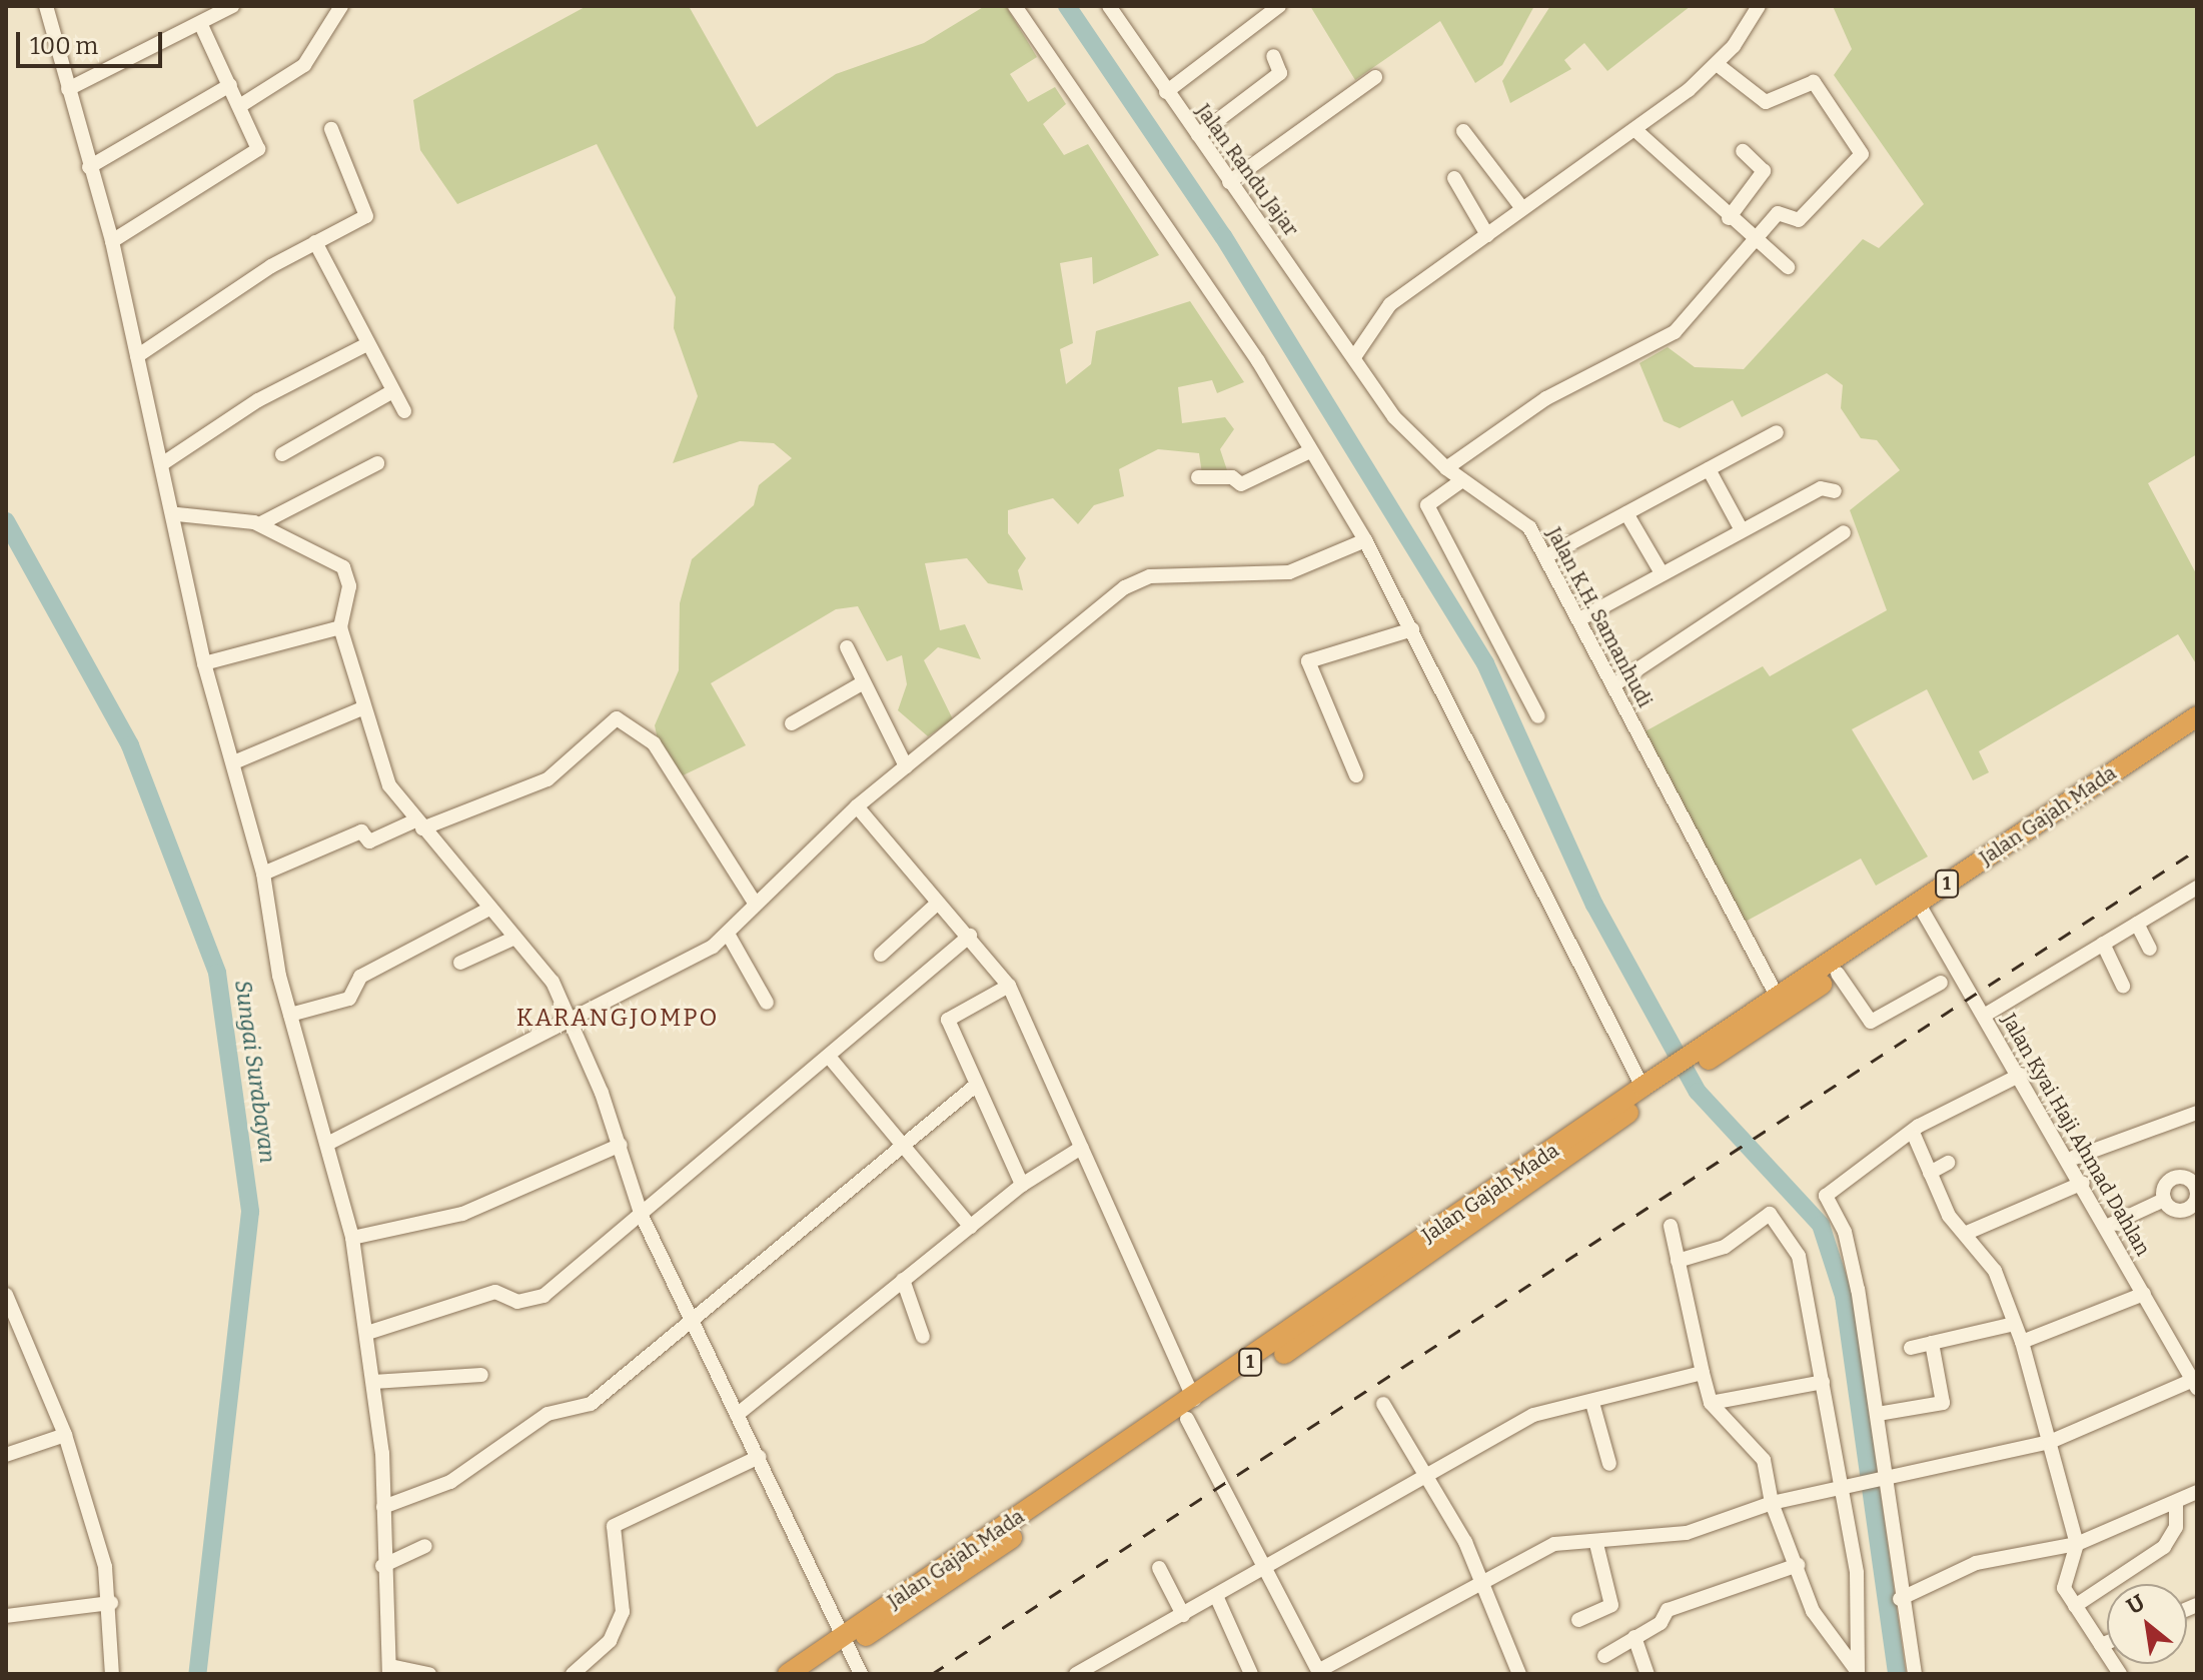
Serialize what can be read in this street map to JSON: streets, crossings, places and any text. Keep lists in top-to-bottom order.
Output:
{
  "streets": {
    "highway": ["Jalan Gajah Mada", "1"],
    "street": ["Jalan Randu Jajar", "Jalan K.H. Samanhudi", "Jalan Kyai Haji Ahmad Dahlan"]
  },
  "crossings": [
    ["Jalan Randu Jajar", "Jalan K.H. Samanhudi"],
    ["Jalan K.H. Samanhudi", "Jalan Gajah Mada"],
    ["Jalan Gajah Mada", "Jalan Kyai Haji Ahmad Dahlan"]
  ],
  "districts": ["KARANGJOMPO"],
  "water": ["Sungai Surabayan"],
  "scale_bar": "100 m",
  "north": "top left"
}
